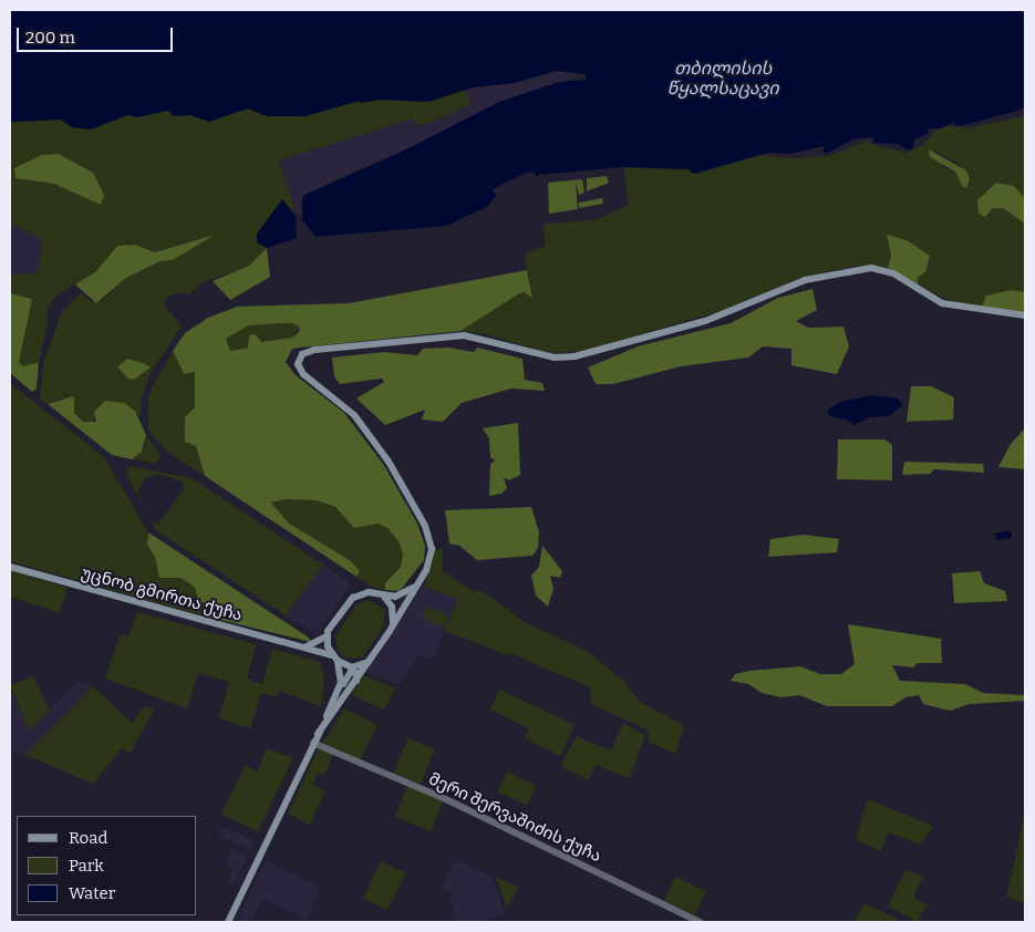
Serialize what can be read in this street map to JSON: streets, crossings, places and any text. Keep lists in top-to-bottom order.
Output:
{
  "streets": {
    "main road": ["უცნობ გმირთა ქუჩა"],
    "street": ["მერი შერვაშიძის ქუჩა"]
  },
  "water": ["თბილისის წყალსაცავი"],
  "legend": ["Road", "Park", "Water"],
  "scale_bar": "200 m"
}
